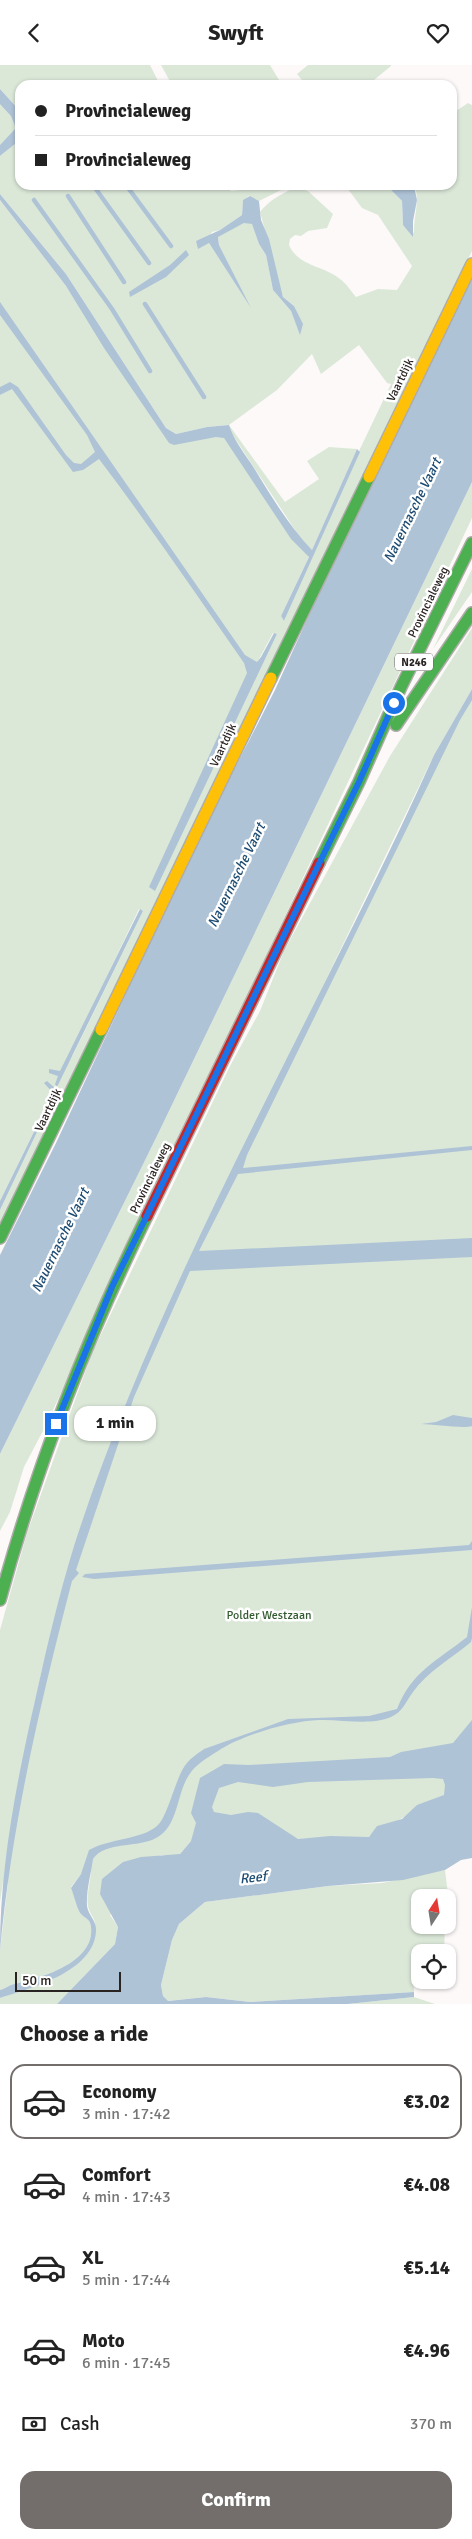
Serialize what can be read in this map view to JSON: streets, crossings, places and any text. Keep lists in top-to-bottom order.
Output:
{
  "streets": {
    "main road": ["Vaartdijk", "Provincialeweg", "N246"]
  },
  "water": ["Nauernasche Vaart", "Reef"],
  "parks": ["Polder Westzaan"],
  "scale_bar": "50 m",
  "north": "top",
  "page": {
    "header": "Swyft",
    "banner": ["Provincialeweg", "Provincialeweg"],
    "bubble": "1 min",
    "scale": "50 m",
    "heading": "Choose a ride",
    "list": [
      {
        "name": "Economy",
        "note": "3 min · 17:42",
        "value": "€3.02"
      },
      {
        "name": "Comfort",
        "note": "4 min · 17:43",
        "value": "€4.08"
      },
      {
        "name": "XL",
        "note": "5 min · 17:44",
        "value": "€5.14"
      },
      {
        "name": "Moto",
        "note": "6 min · 17:45",
        "value": "€4.96"
      }
    ],
    "pay": ["Cash", "370 m"],
    "buttons": "Confirm"
  }
}
